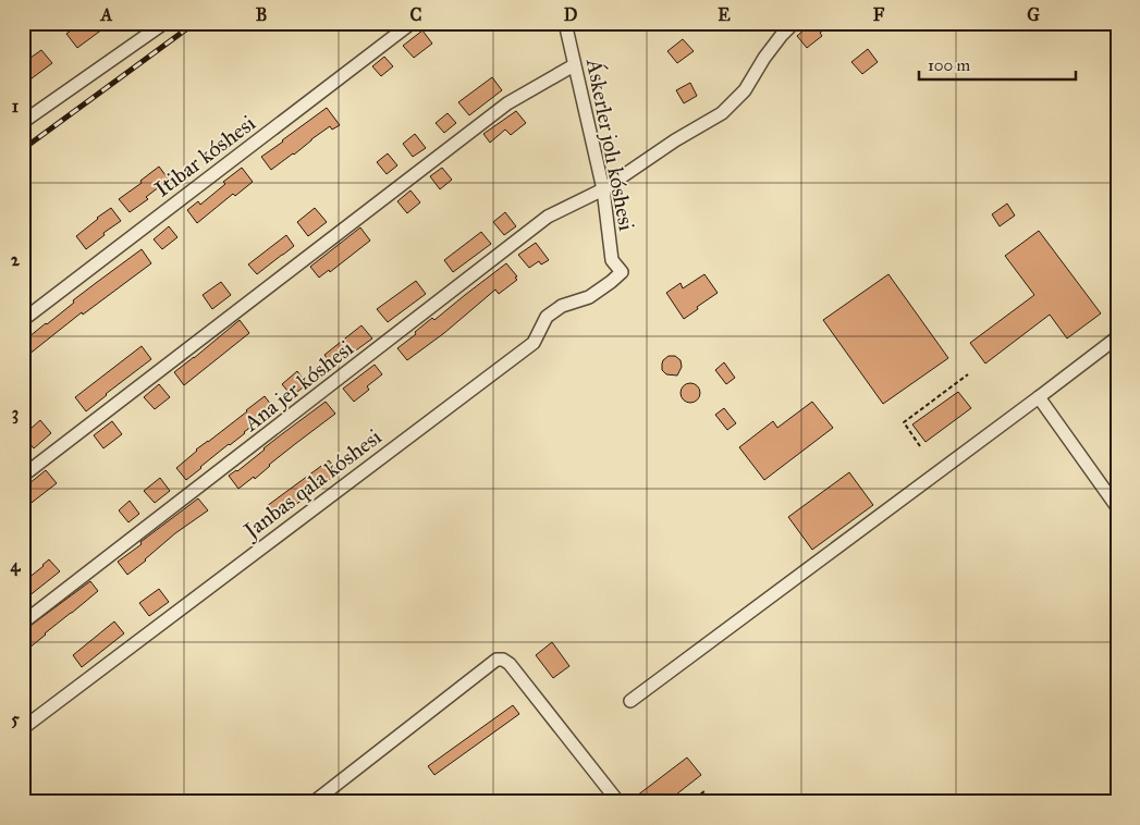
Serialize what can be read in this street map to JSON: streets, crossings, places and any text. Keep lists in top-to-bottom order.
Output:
{
  "streets": {
    "street": [
      "Áskerler jolı kóshesi",
      "Itibar kóshesi",
      "Ana jer kóshesi",
      "Janbas qala kóshesi"
    ]
  },
  "crossings": [
    ["Áskerler jolı kóshesi", "Ana jer kóshesi"],
    ["Áskerler jolı kóshesi", "Janbas qala kóshesi"]
  ],
  "scale_bar": "100 m",
  "grid": {
    "columns": [
      "A",
      "B",
      "C",
      "D",
      "E",
      "F",
      "G"
    ],
    "rows": [
      "1",
      "2",
      "3",
      "4",
      "5"
    ]
  }
}
